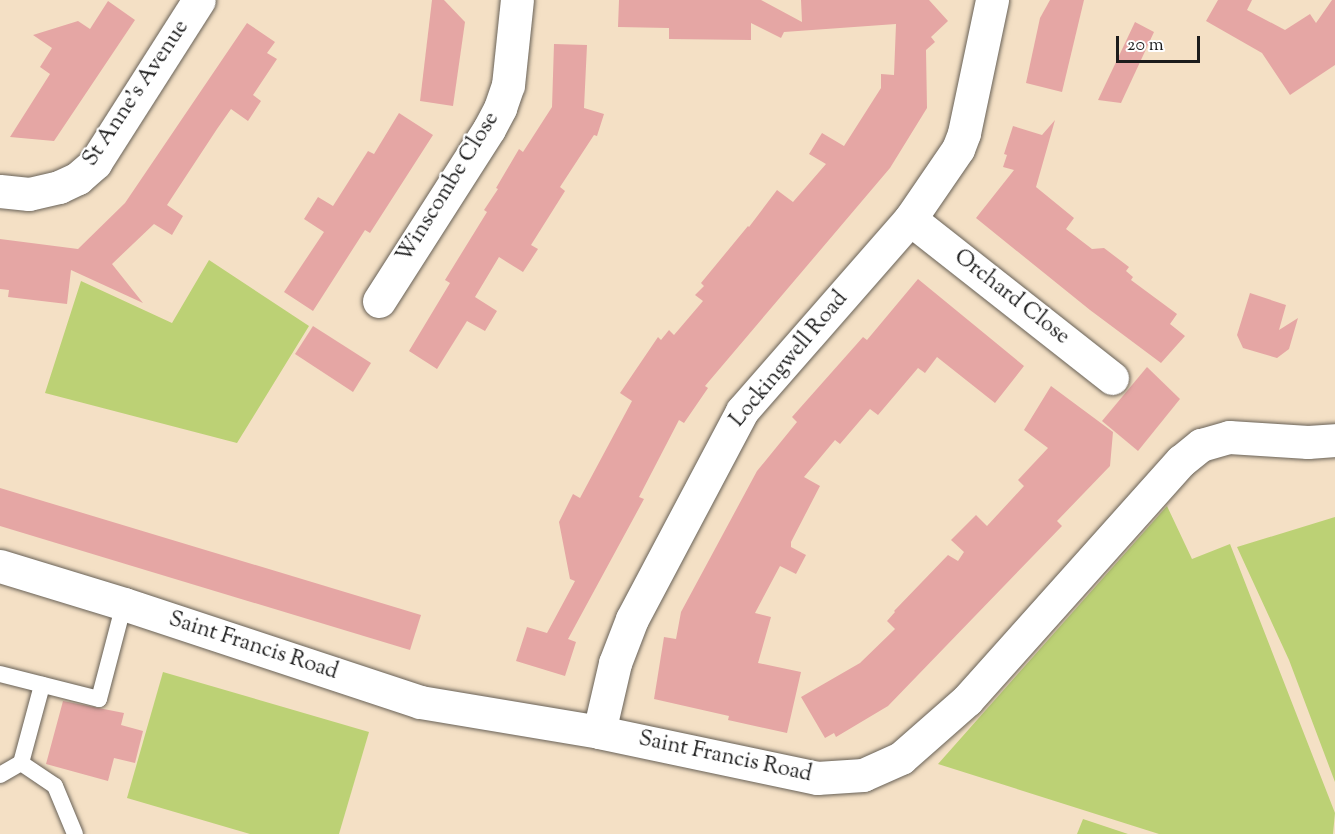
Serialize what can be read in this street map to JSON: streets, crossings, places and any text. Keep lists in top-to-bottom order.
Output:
{
  "streets": {
    "street": [
      "St Anne's Avenue",
      "Winscombe Close",
      "Orchard Close",
      "Lockingwell Road",
      "Saint Francis Road"
    ]
  },
  "crossings": [
    ["Orchard Close", "Lockingwell Road"],
    ["Lockingwell Road", "Saint Francis Road"]
  ],
  "scale_bar": "20 m"
}
